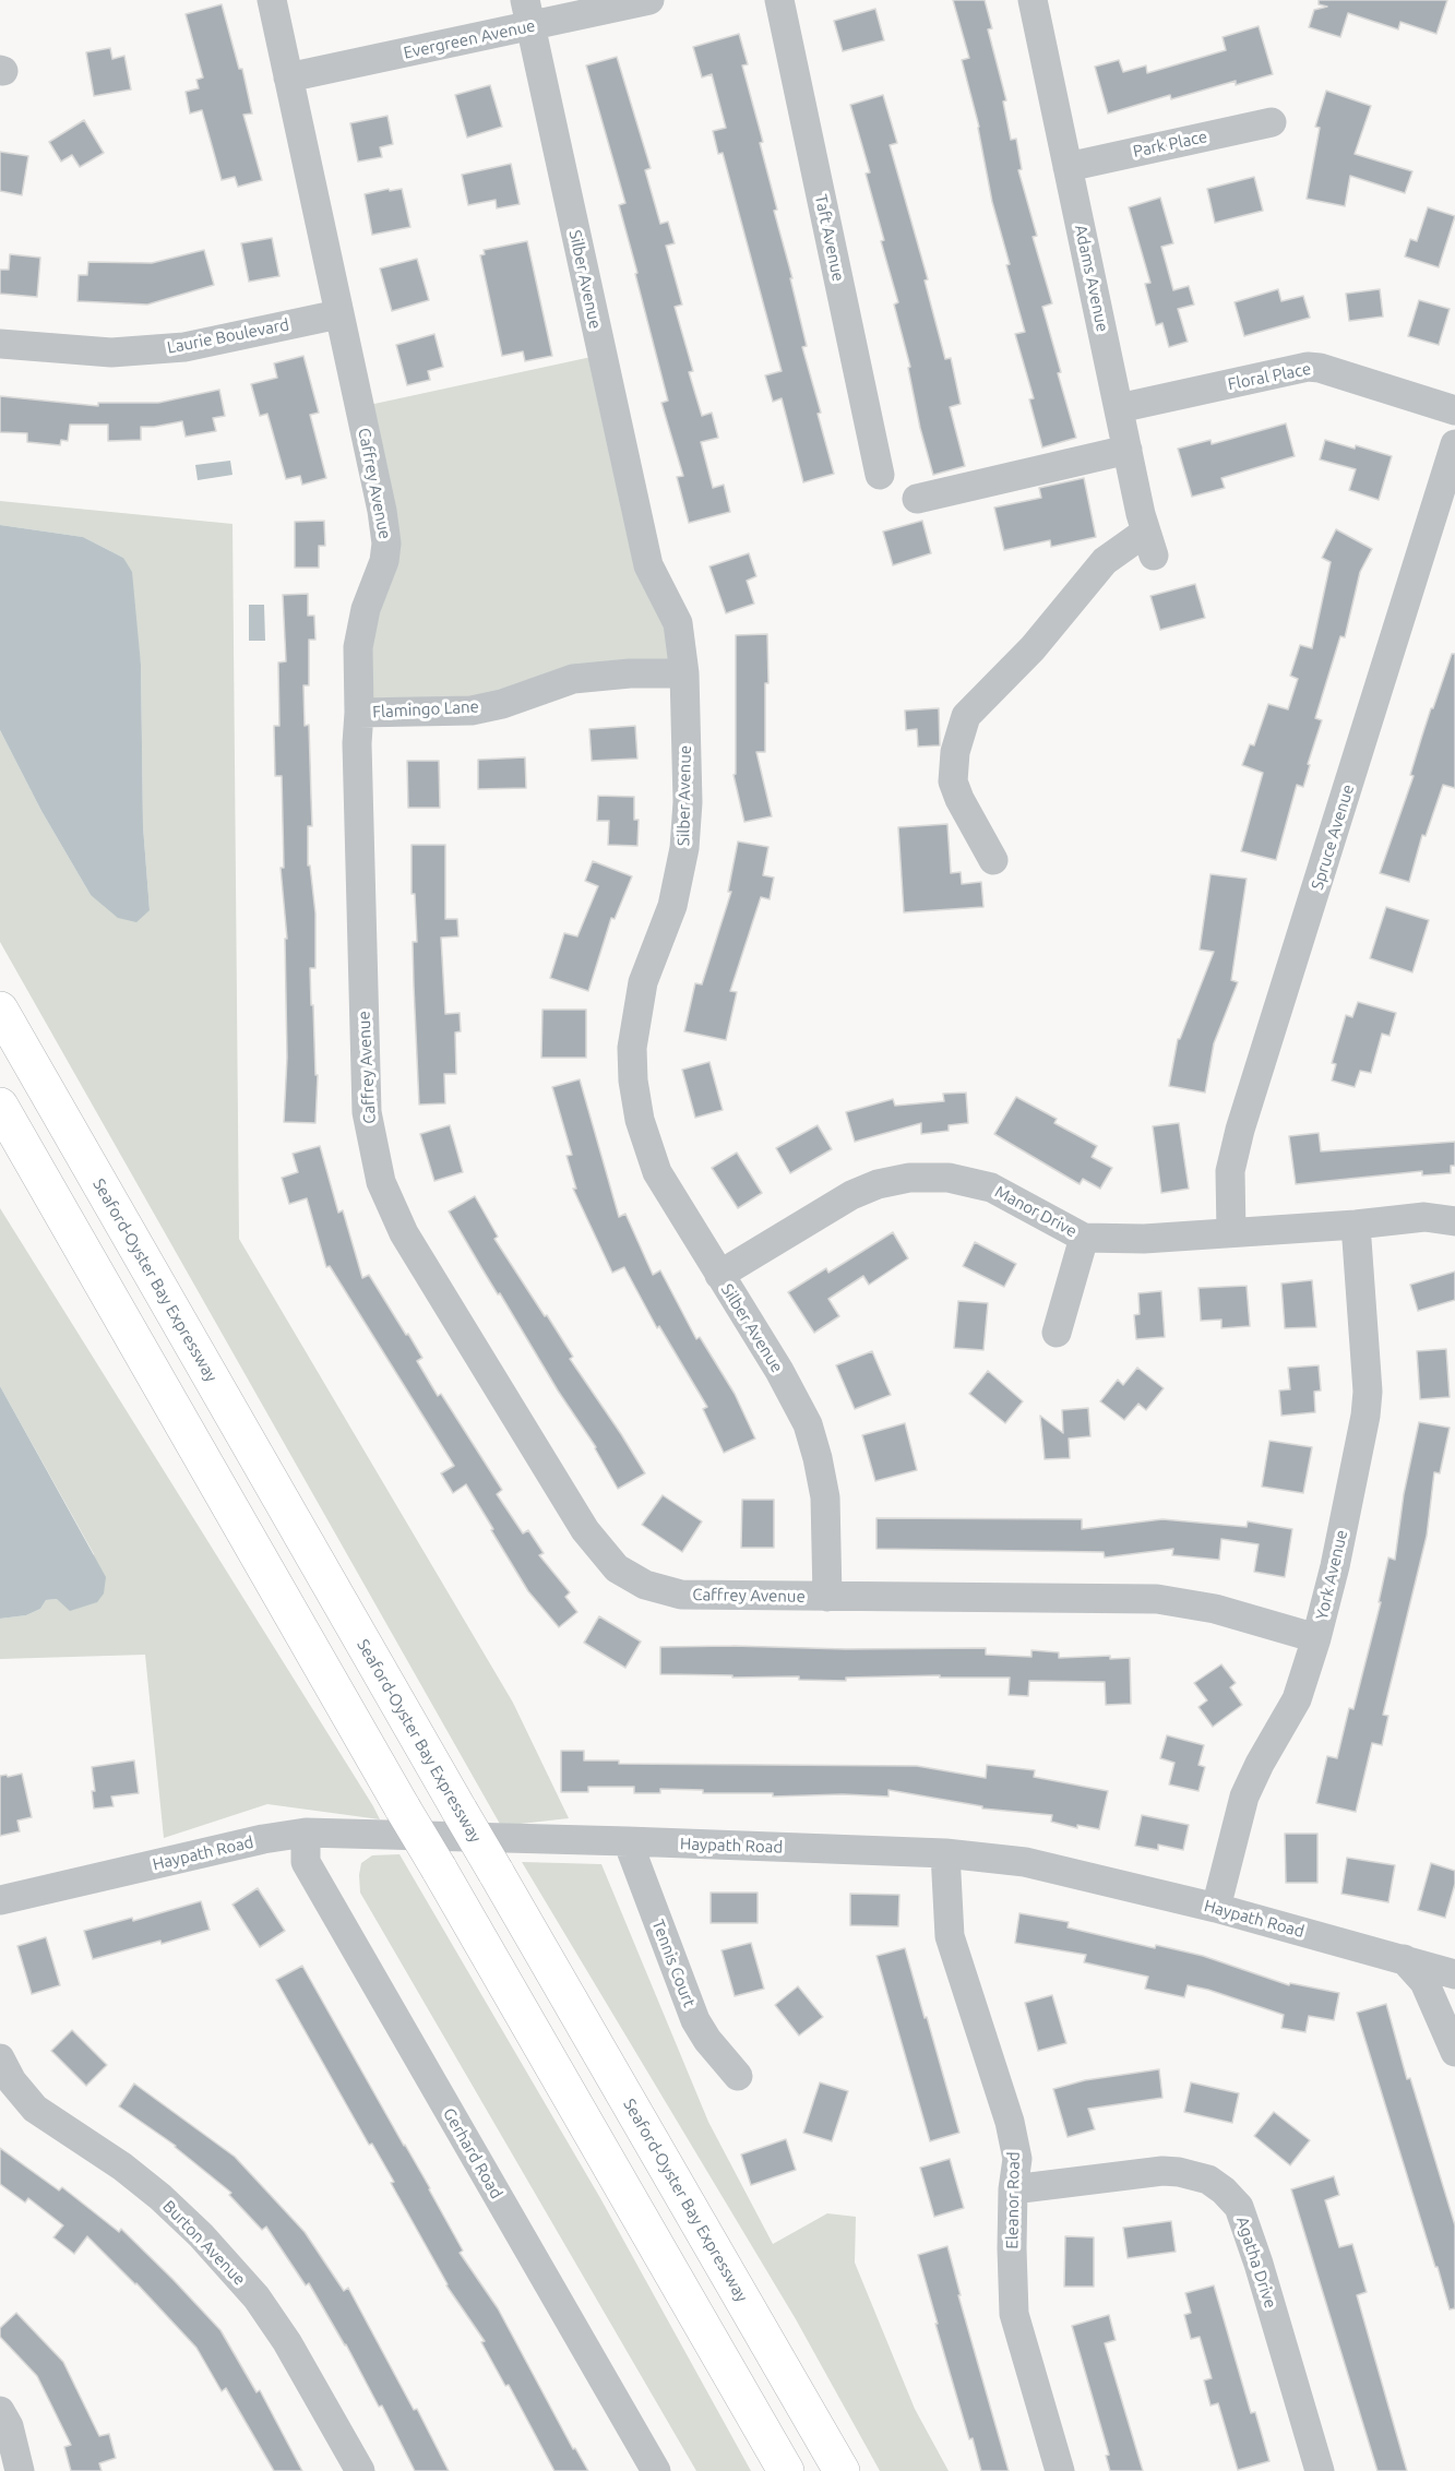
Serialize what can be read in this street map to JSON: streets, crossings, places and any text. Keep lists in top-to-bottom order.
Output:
{
  "streets": {
    "highway": ["Seaford-Oyster Bay Expressway"],
    "street": [
      "Evergreen Avenue",
      "Park Place",
      "Taft Avenue",
      "Adams Avenue",
      "Silber Avenue",
      "Laurie Boulevard",
      "Floral Place",
      "Caffrey Avenue",
      "Flamingo Lane",
      "Spruce Avenue",
      "Manor Drive",
      "York Avenue",
      "Haypath Road",
      "Tennis Court",
      "Gerhard Road",
      "Eleanor Road",
      "Burton Avenue",
      "Agatha Drive"
    ]
  },
  "crossings": [
    ["Evergreen Avenue", "Silber Avenue"],
    ["Evergreen Avenue", "Caffrey Avenue"],
    ["Park Place", "Adams Avenue"],
    ["Adams Avenue", "Floral Place"],
    ["Silber Avenue", "Caffrey Avenue"],
    ["Silber Avenue", "Flamingo Lane"],
    ["Silber Avenue", "Manor Drive"],
    ["Laurie Boulevard", "Caffrey Avenue"],
    ["Caffrey Avenue", "Flamingo Lane"],
    ["Caffrey Avenue", "York Avenue"],
    ["Spruce Avenue", "Manor Drive"],
    ["Manor Drive", "York Avenue"],
    ["York Avenue", "Haypath Road"],
    ["Haypath Road", "Tennis Court"],
    ["Haypath Road", "Gerhard Road"],
    ["Haypath Road", "Eleanor Road"],
    ["Eleanor Road", "Agatha Drive"]
  ]
}
